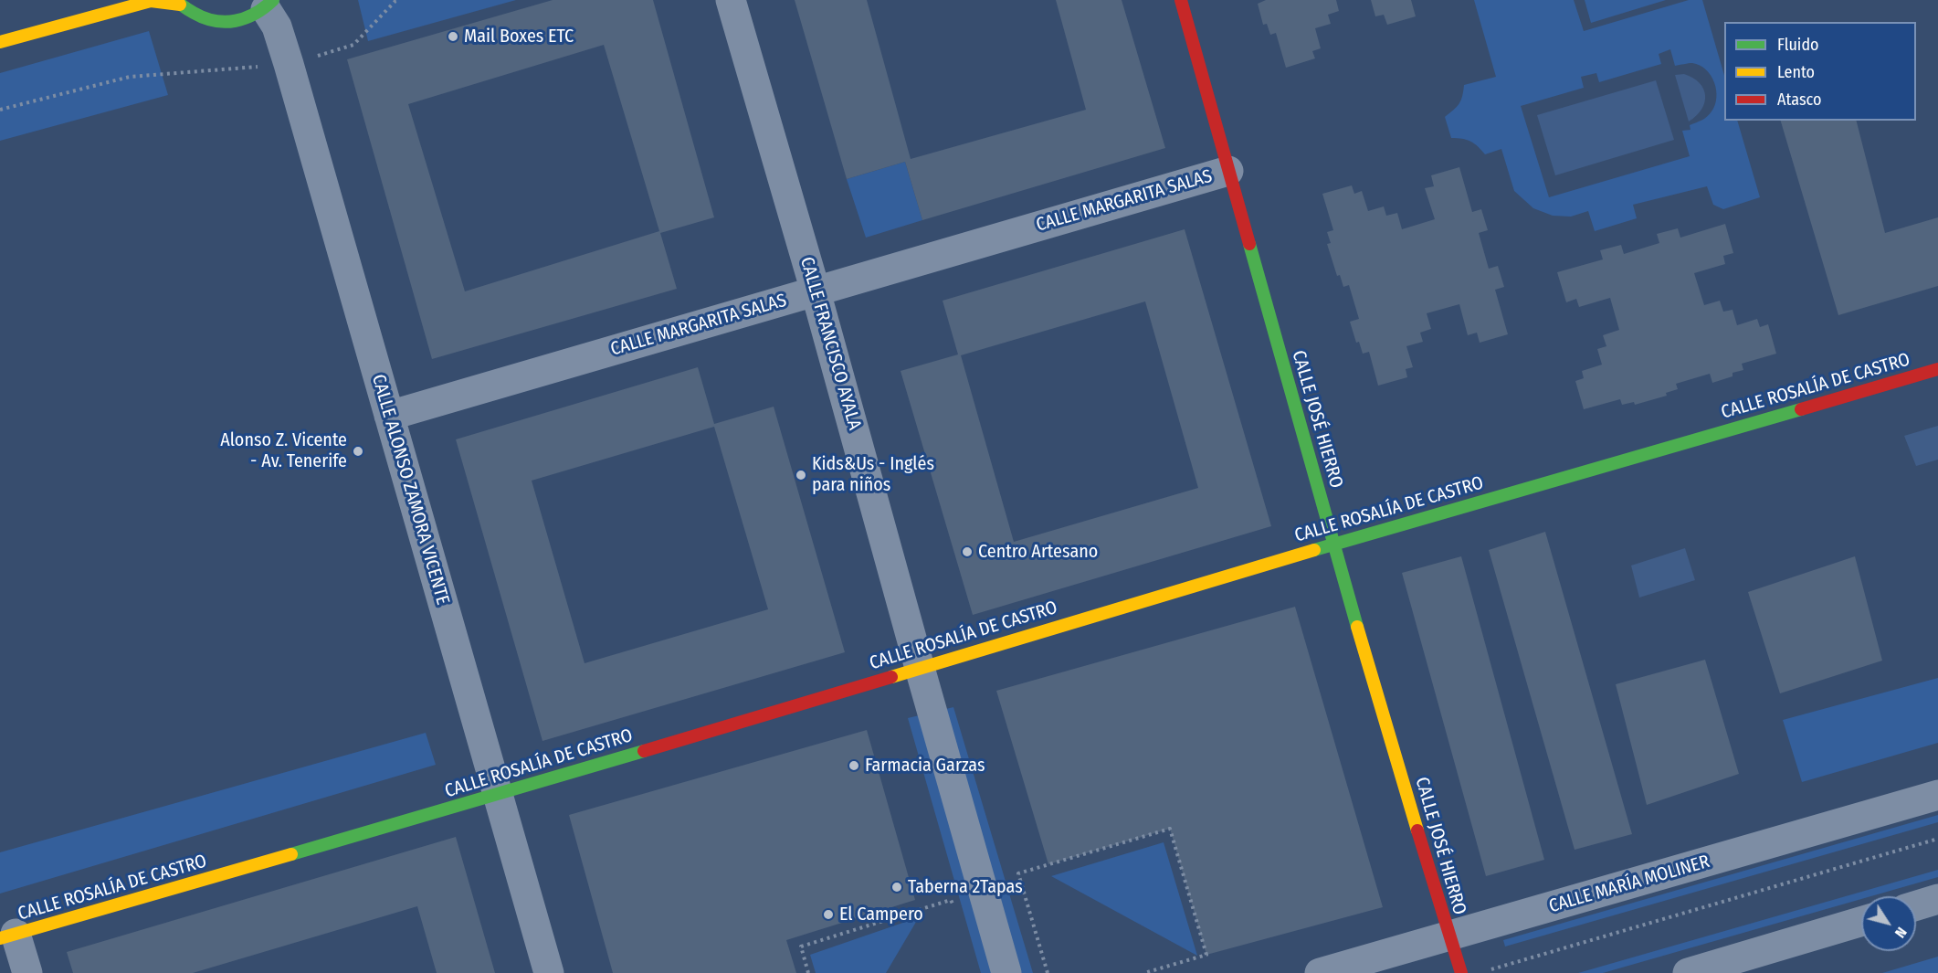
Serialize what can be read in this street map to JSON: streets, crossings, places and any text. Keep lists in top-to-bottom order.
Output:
{
  "streets": {
    "street": [
      "CALLE MARGARITA SALAS",
      "CALLE FRANCISCO AYALA",
      "CALLE ROSALÍA DE CASTRO",
      "CALLE JOSÉ HIERRO",
      "CALLE ALONSO ZAMORA VICENTE",
      "CALLE MARÍA MOLINER"
    ]
  },
  "crossings": [
    ["CALLE MARGARITA SALAS", "CALLE FRANCISCO AYALA"],
    ["CALLE MARGARITA SALAS", "CALLE JOSÉ HIERRO"],
    ["CALLE MARGARITA SALAS", "CALLE ALONSO ZAMORA VICENTE"],
    ["CALLE FRANCISCO AYALA", "CALLE ROSALÍA DE CASTRO"],
    ["CALLE ROSALÍA DE CASTRO", "CALLE JOSÉ HIERRO"],
    ["CALLE ROSALÍA DE CASTRO", "CALLE ALONSO ZAMORA VICENTE"],
    ["CALLE JOSÉ HIERRO", "CALLE MARÍA MOLINER"]
  ],
  "places": [
    "Mail Boxes ETC",
    "Alonso Z. Vicente - Av. Tenerife",
    "Kids&Us - Inglés para niños",
    "Centro Artesano",
    "Farmacia Garzas",
    "Taberna 2Tapas",
    "El Campero"
  ],
  "legend": ["Fluido", "Lento", "Atasco"],
  "north": "bottom right"
}
